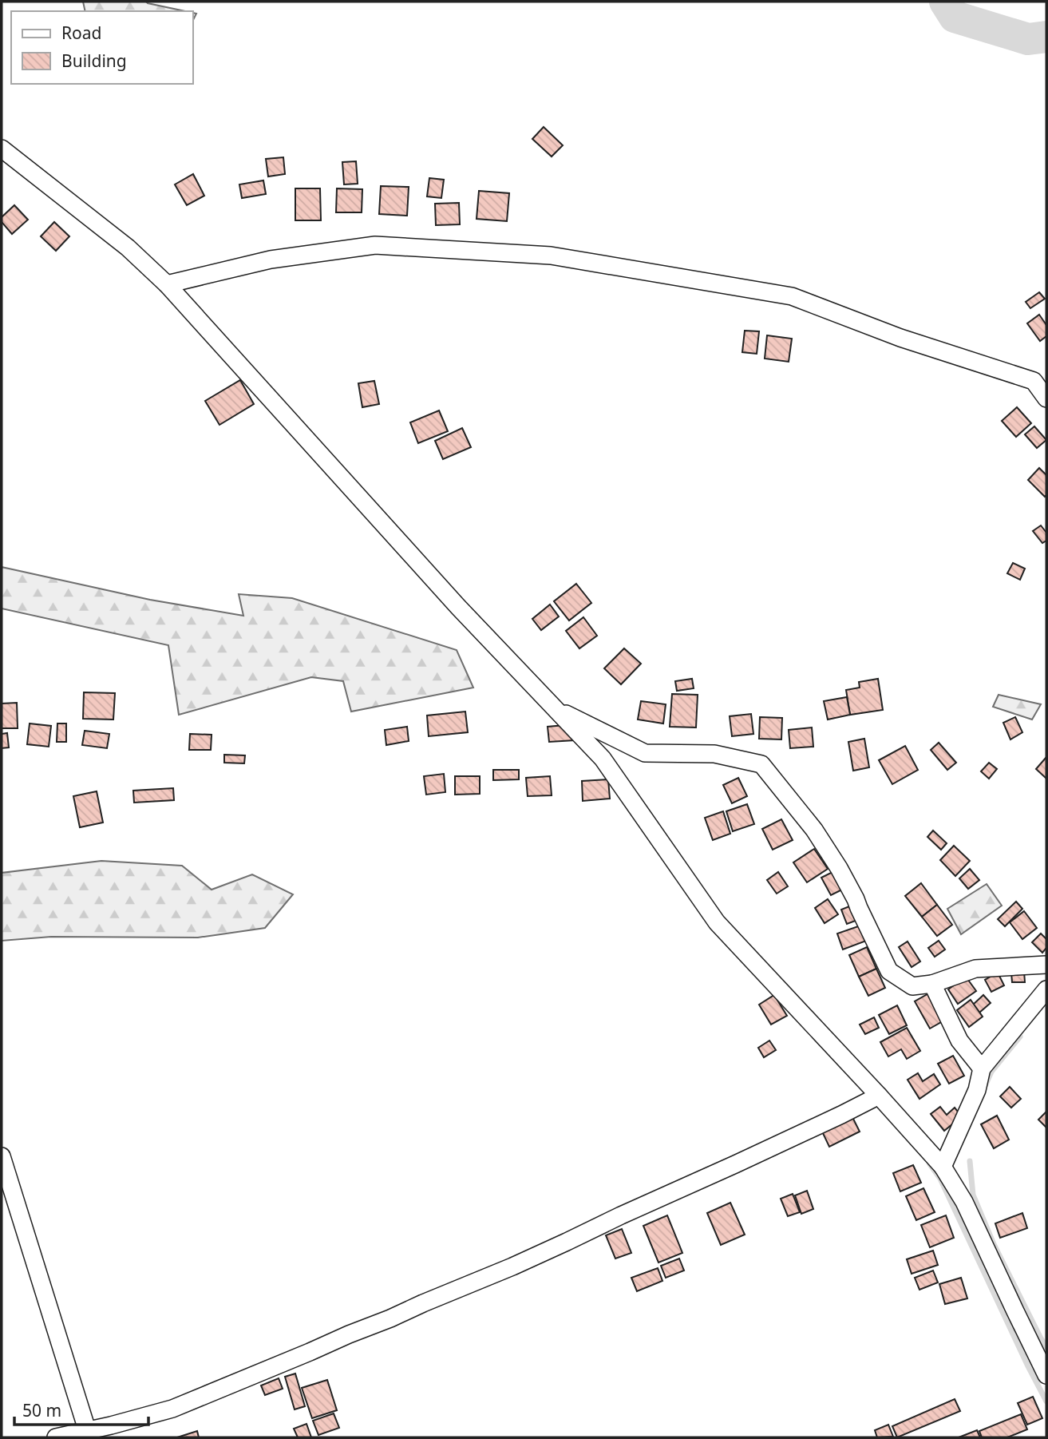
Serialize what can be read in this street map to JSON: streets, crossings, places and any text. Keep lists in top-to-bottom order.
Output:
{
  "legend": ["Road", "Building"],
  "scale_bar": "50 m"
}
